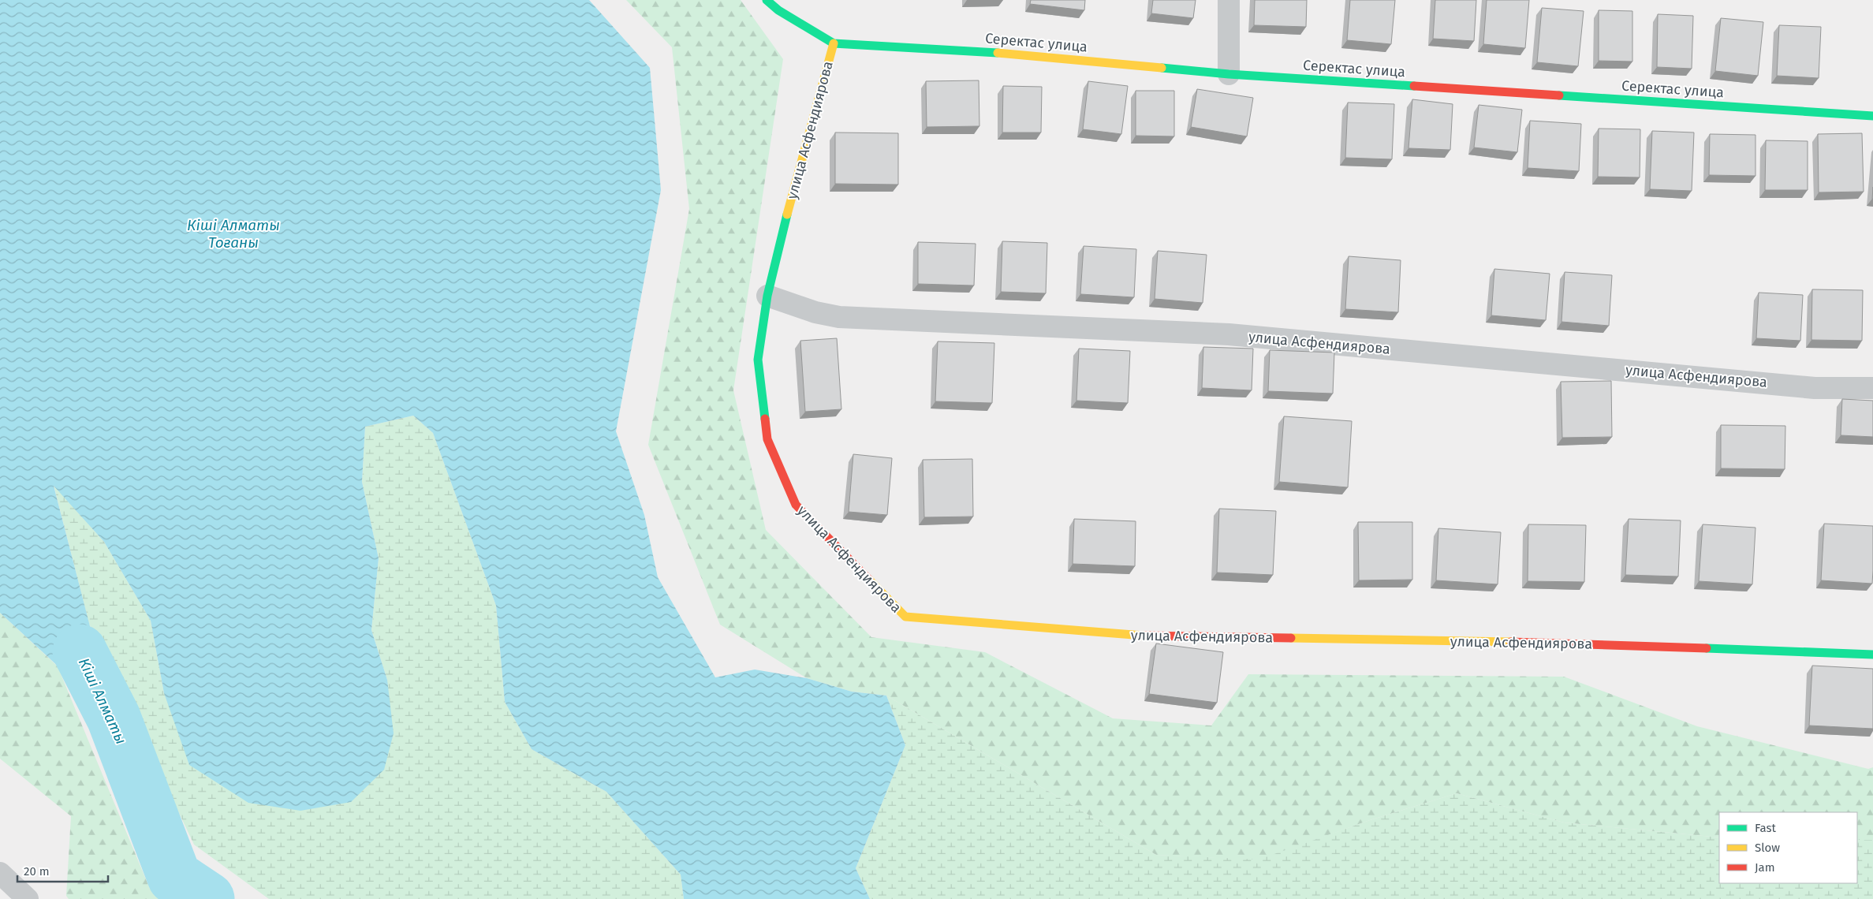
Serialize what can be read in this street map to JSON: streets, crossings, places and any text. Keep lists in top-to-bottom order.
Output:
{
  "streets": {
    "street": ["Серектас улица", "улица Асфендиярова"]
  },
  "crossings": [
    ["Серектас улица", "улица Асфендиярова"]
  ],
  "water": ["Кіші Алматы Тоғаны", "Кіші Алматы"],
  "legend": ["Fast", "Slow", "Jam"],
  "scale_bar": "20 m"
}
